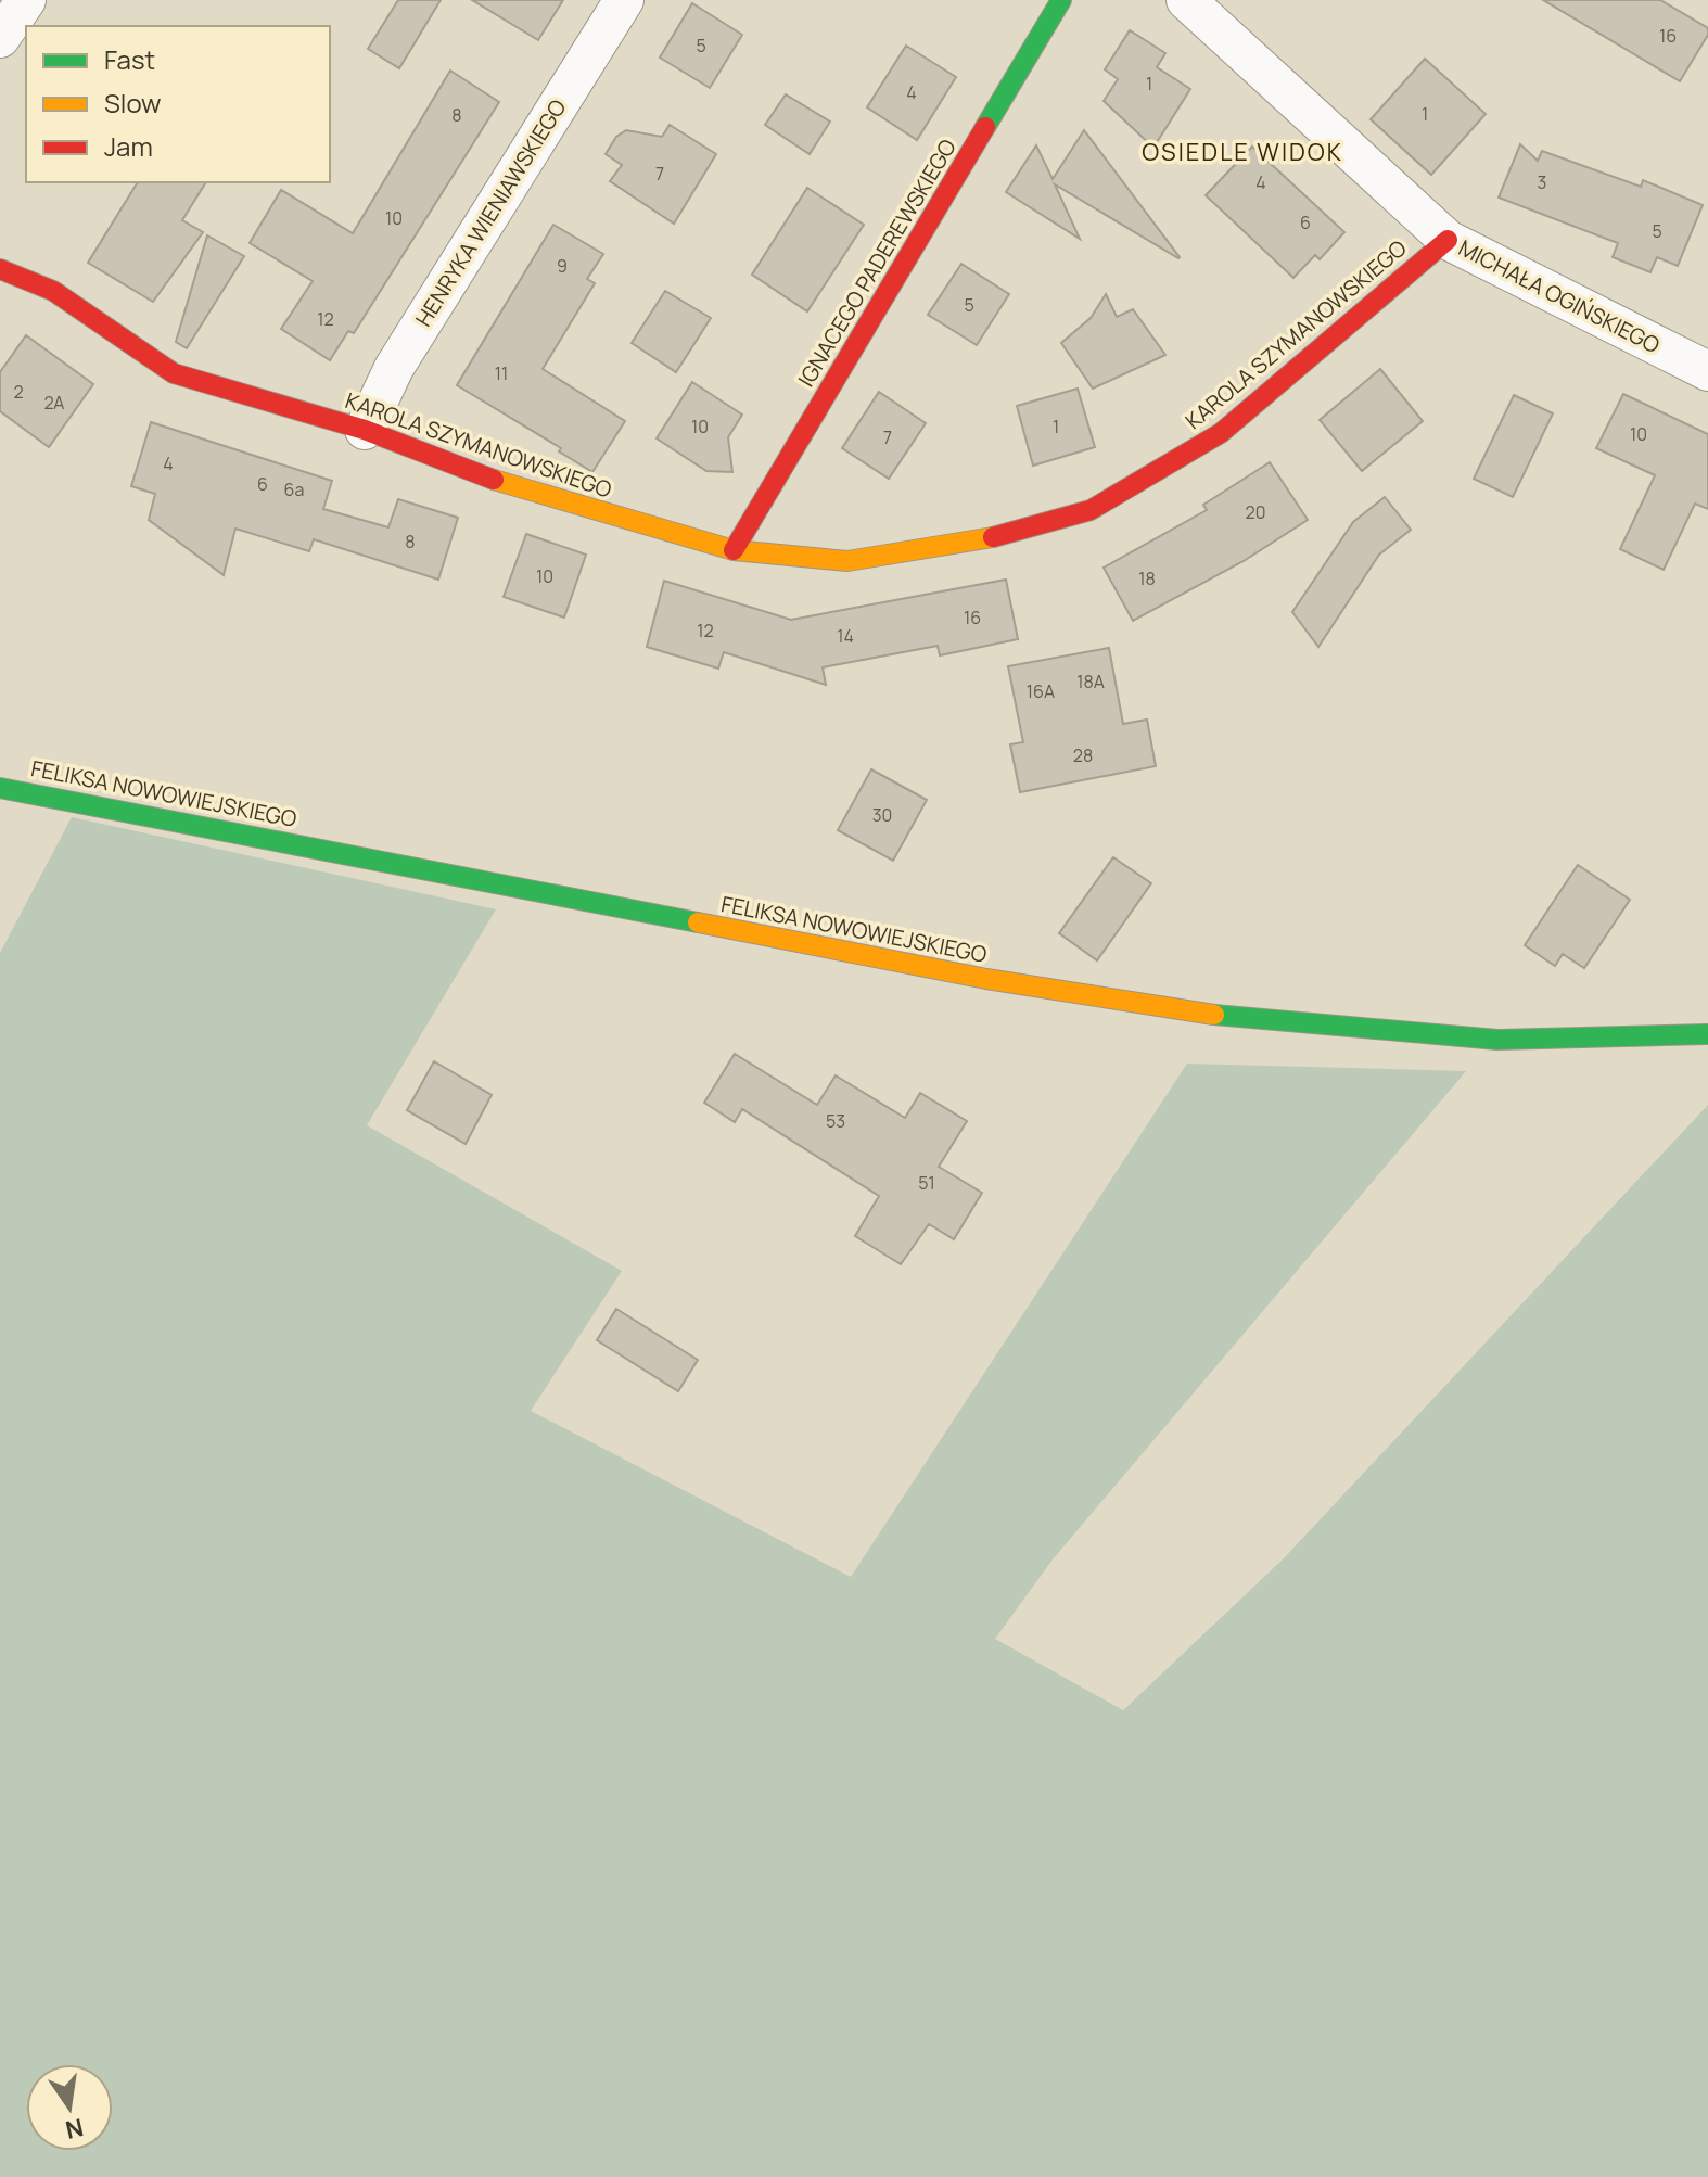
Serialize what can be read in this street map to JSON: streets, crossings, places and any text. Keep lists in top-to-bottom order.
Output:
{
  "streets": {
    "street": [
      "HENRYKA WIENIAWSKIEGO",
      "IGNACEGO PADEREWSKIEGO",
      "MICHAŁA OGIŃSKIEGO",
      "KAROLA SZYMANOWSKIEGO",
      "FELIKSA NOWOWIEJSKIEGO"
    ]
  },
  "crossings": [
    ["HENRYKA WIENIAWSKIEGO", "KAROLA SZYMANOWSKIEGO"],
    ["IGNACEGO PADEREWSKIEGO", "KAROLA SZYMANOWSKIEGO"],
    ["MICHAŁA OGIŃSKIEGO", "KAROLA SZYMANOWSKIEGO"]
  ],
  "districts": ["OSIEDLE WIDOK"],
  "house_numbers": [
    "16",
    "5",
    "1",
    "4",
    "1",
    "8",
    "7",
    "4",
    "3",
    "10",
    "6",
    "5",
    "9",
    "5",
    "12",
    "11",
    "2",
    "2A",
    "10",
    "1",
    "10",
    "7",
    "4",
    "6",
    "6a",
    "20",
    "8",
    "10",
    "18",
    "16",
    "12",
    "14",
    "18A",
    "16A",
    "28",
    "30",
    "53",
    "51"
  ],
  "legend": ["Fast", "Slow", "Jam"],
  "north": "bottom"
}
